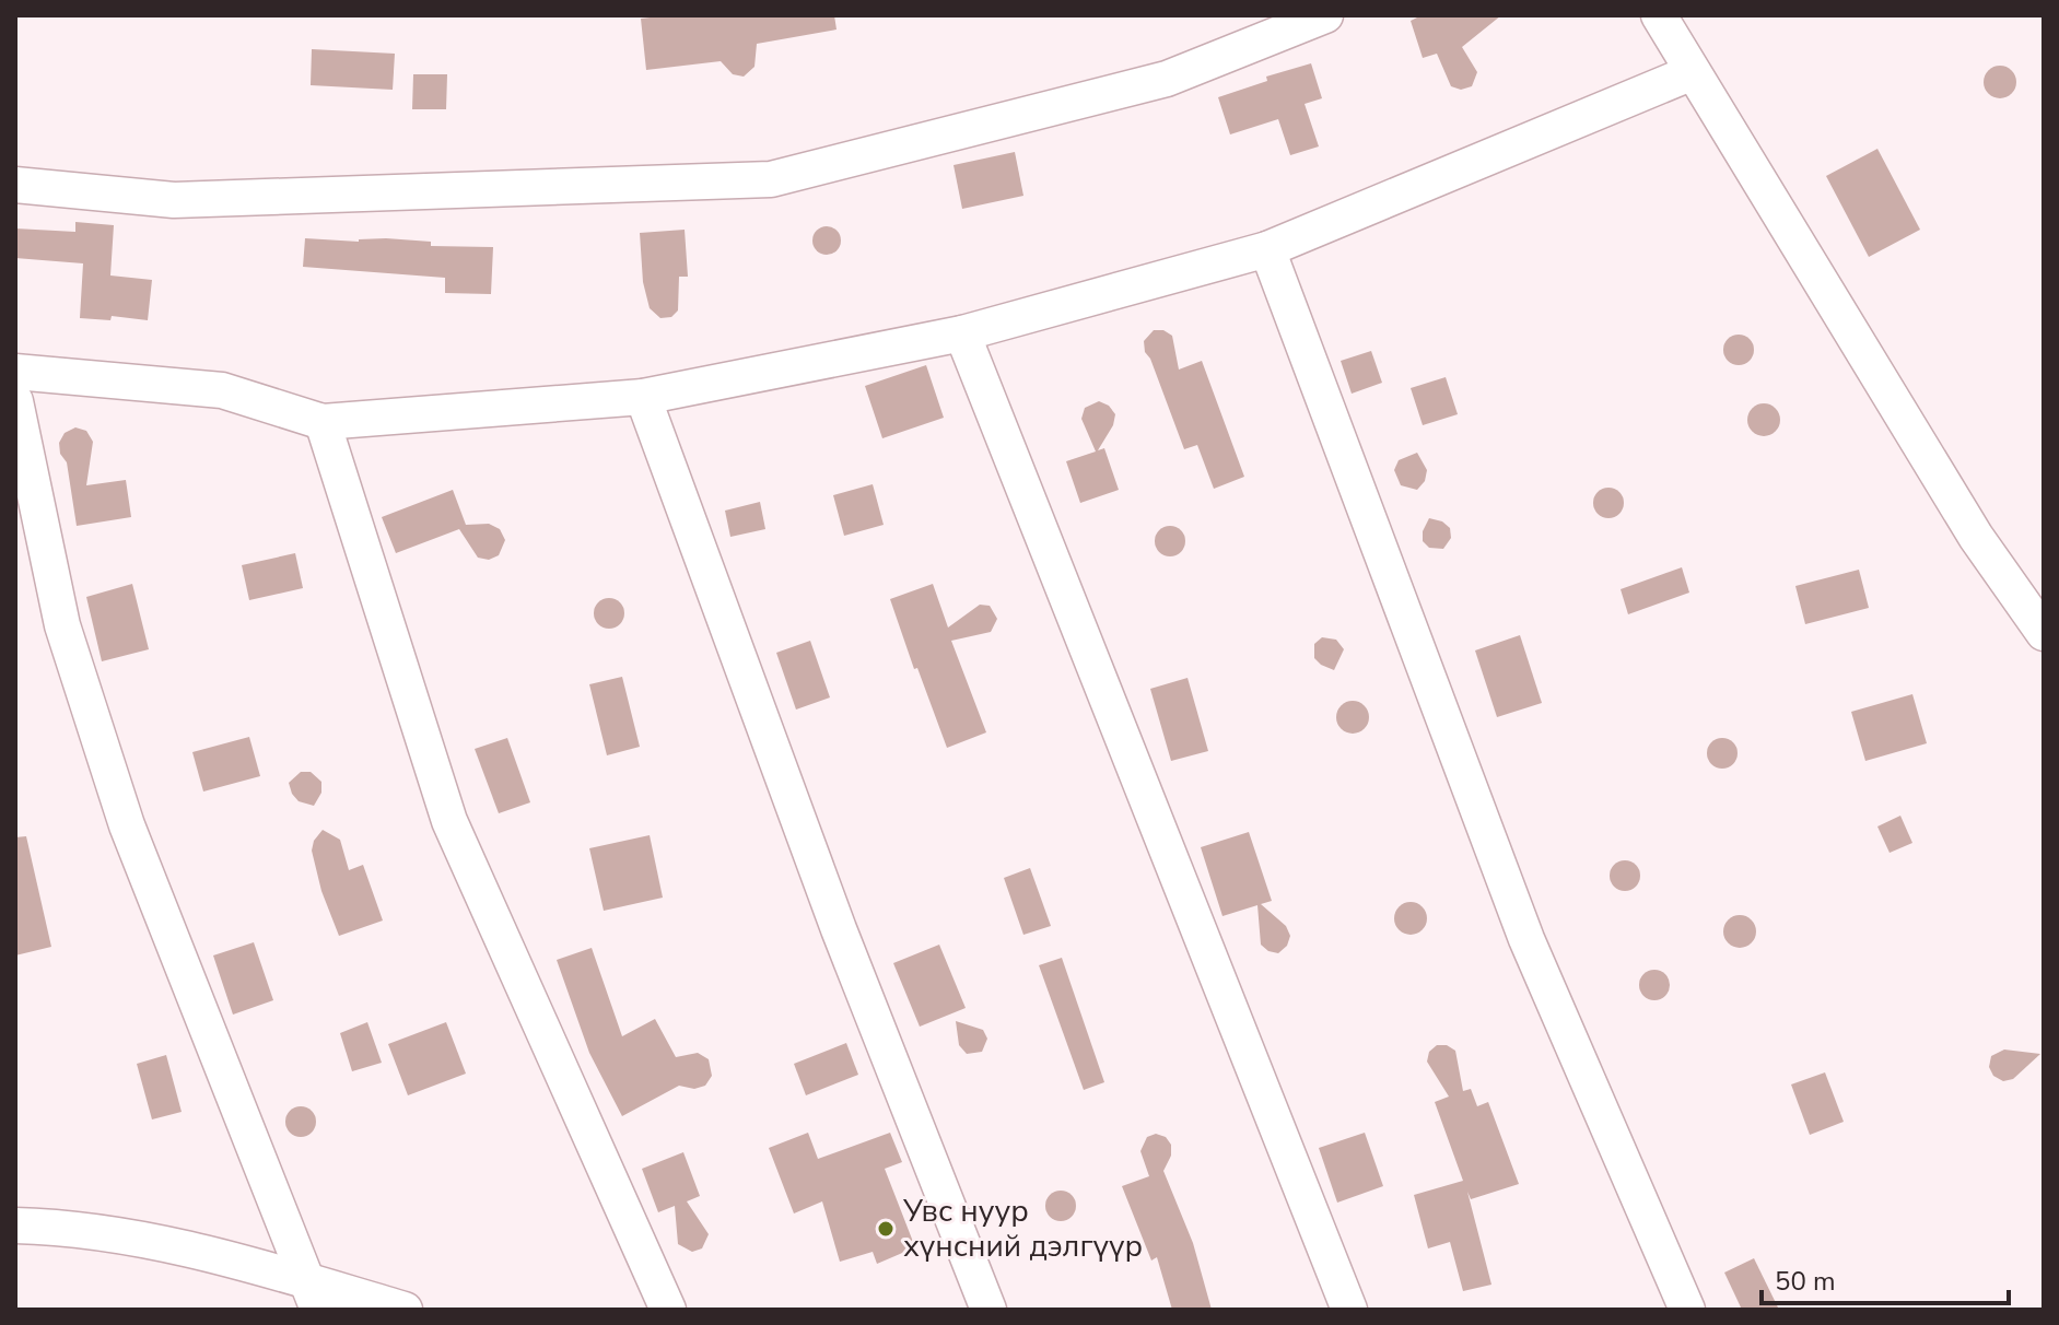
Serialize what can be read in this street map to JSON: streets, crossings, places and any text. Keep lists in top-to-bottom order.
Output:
{
  "places": ["Увс нуур хүнсний дэлгүүр"],
  "scale_bar": "50 m"
}
